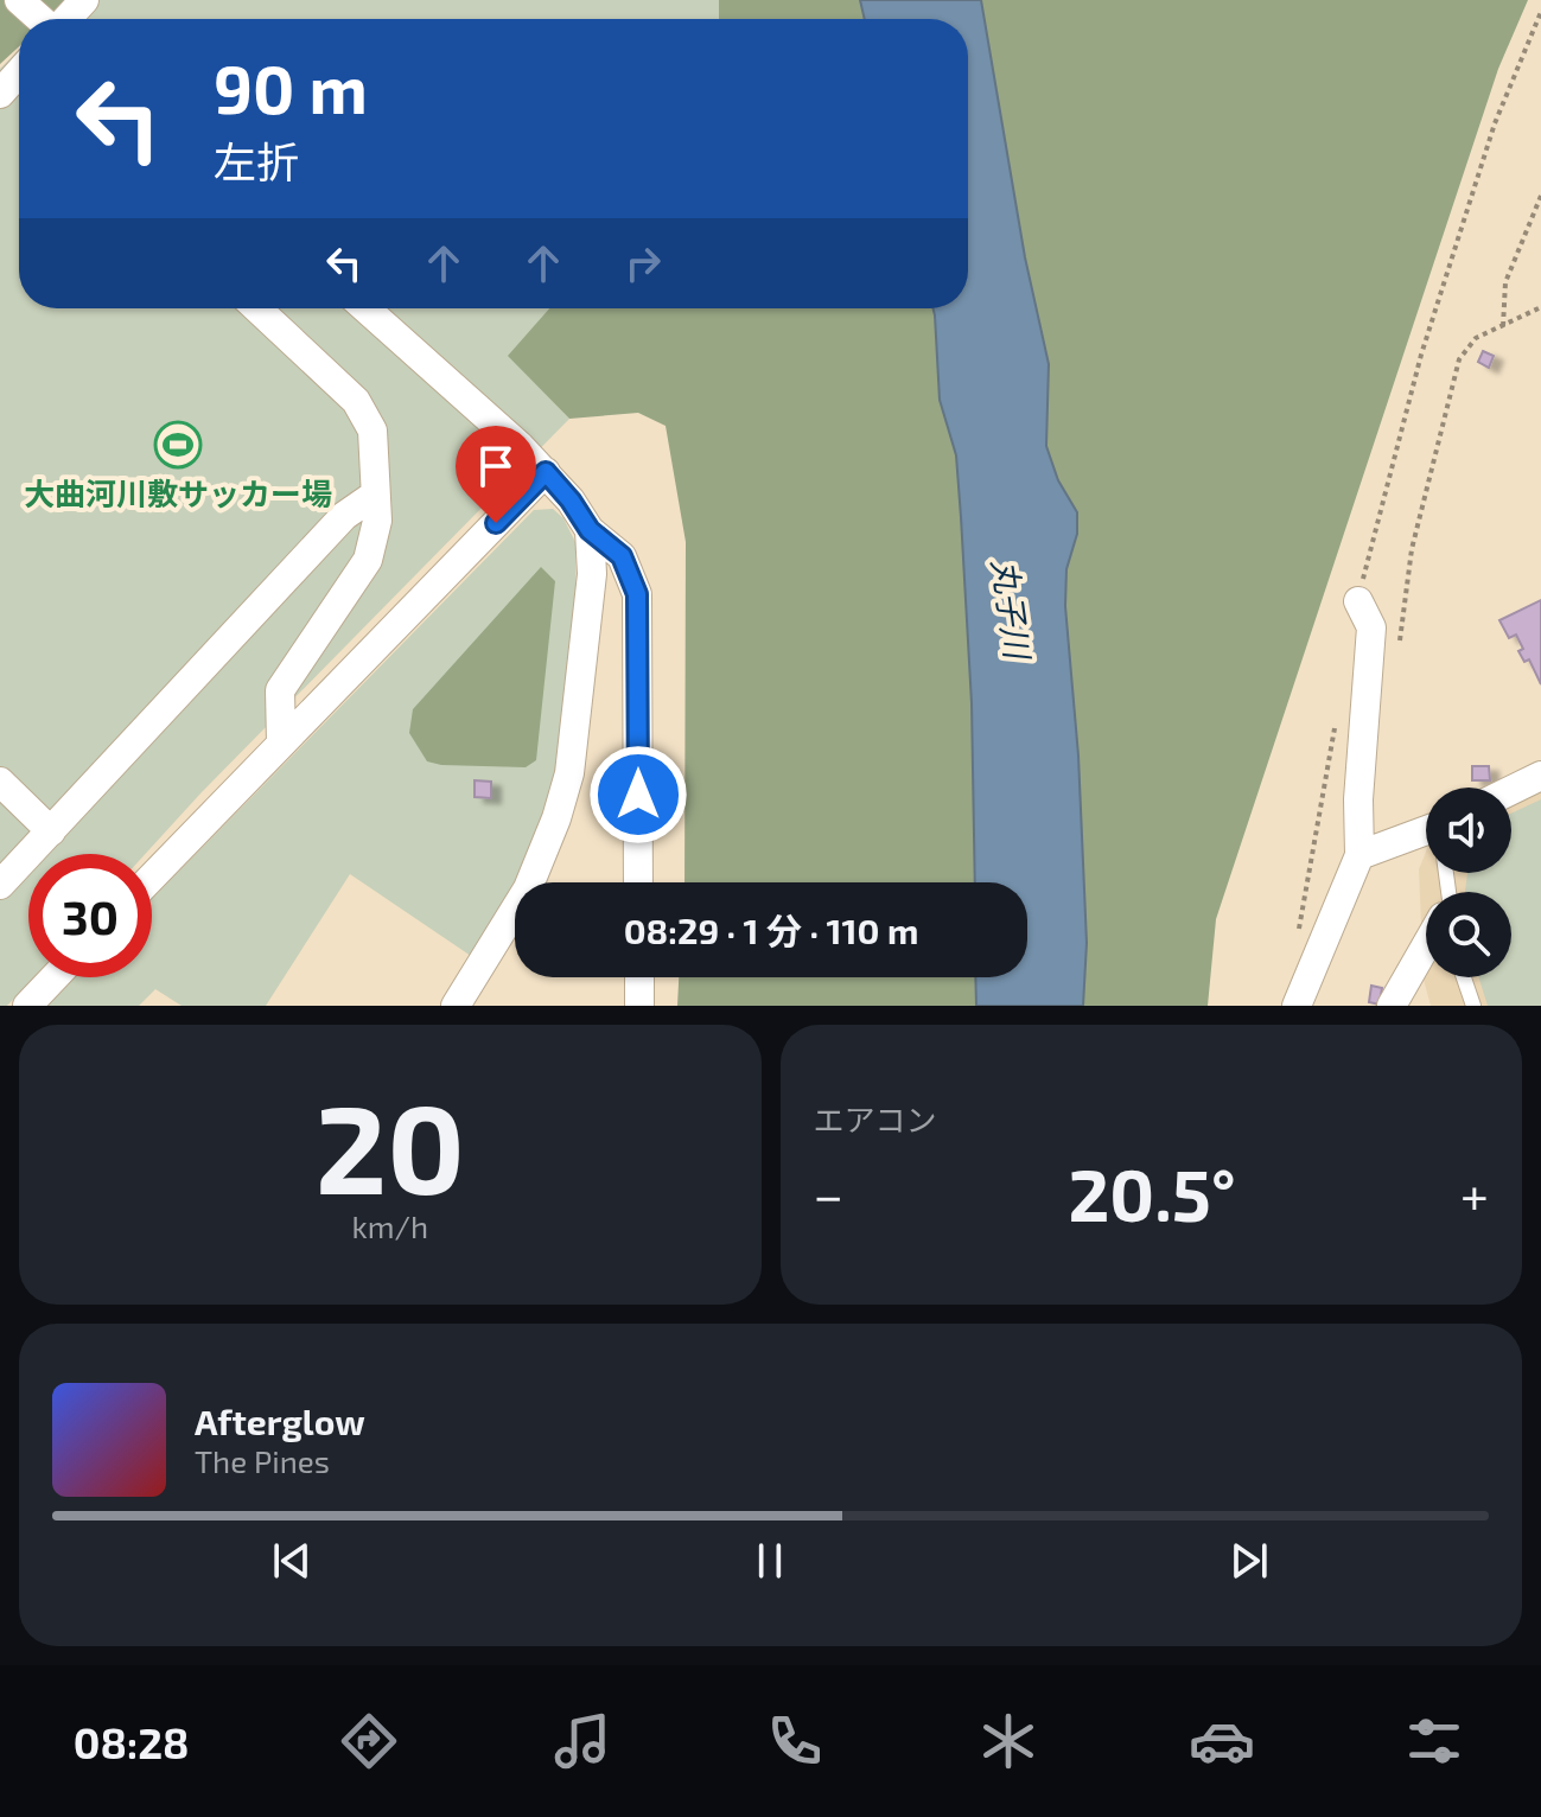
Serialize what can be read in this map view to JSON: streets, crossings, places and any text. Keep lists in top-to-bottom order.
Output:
{
  "water": ["丸子川"],
  "places": {
    "sports": ["大曲河川敷サッカー場"]
  },
  "page": {
    "turn": ["90 m", "左折"],
    "limit": "30",
    "trip": "08:29 · 1 分 · 110 m",
    "tile": [
      ["20", "km/h"],
      "エアコン"
    ],
    "heat": ["−", "20.5°", "+"],
    "song": ["Afterglow", "The Pines"],
    "tabs": "08:28"
  }
}
